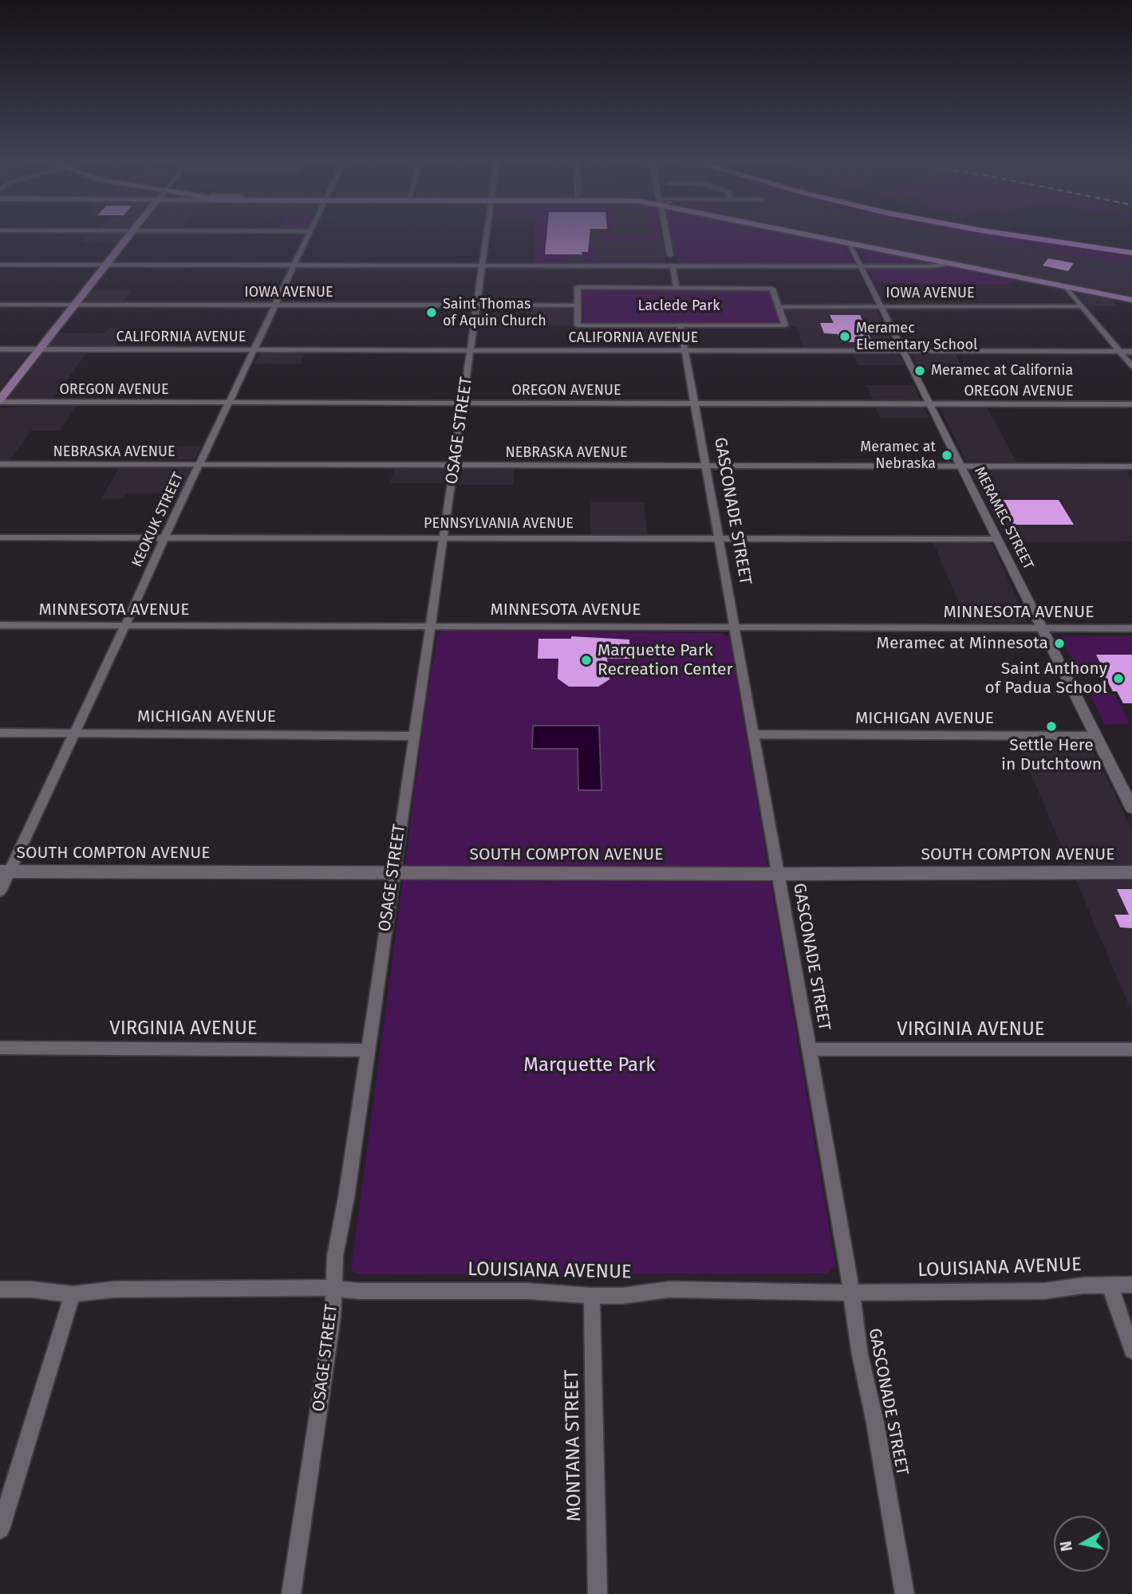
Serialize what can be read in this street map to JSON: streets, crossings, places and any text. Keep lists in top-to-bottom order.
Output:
{
  "streets": {
    "street": [
      "IOWA AVENUE",
      "CALIFORNIA AVENUE",
      "OREGON AVENUE",
      "OSAGE STREET",
      "NEBRASKA AVENUE",
      "GASCONADE STREET",
      "MERAMEC STREET",
      "KEOKUK STREET",
      "PENNSYLVANIA AVENUE",
      "MINNESOTA AVENUE",
      "MICHIGAN AVENUE",
      "SOUTH COMPTON AVENUE",
      "VIRGINIA AVENUE",
      "LOUISIANA AVENUE",
      "MONTANA STREET"
    ]
  },
  "crossings": [
    ["IOWA AVENUE", "OSAGE STREET"],
    ["IOWA AVENUE", "MERAMEC STREET"],
    ["IOWA AVENUE", "KEOKUK STREET"],
    ["CALIFORNIA AVENUE", "OSAGE STREET"],
    ["CALIFORNIA AVENUE", "GASCONADE STREET"],
    ["CALIFORNIA AVENUE", "MERAMEC STREET"],
    ["CALIFORNIA AVENUE", "KEOKUK STREET"],
    ["OREGON AVENUE", "OSAGE STREET"],
    ["OREGON AVENUE", "GASCONADE STREET"],
    ["OREGON AVENUE", "MERAMEC STREET"],
    ["OREGON AVENUE", "KEOKUK STREET"],
    ["OSAGE STREET", "NEBRASKA AVENUE"],
    ["OSAGE STREET", "PENNSYLVANIA AVENUE"],
    ["OSAGE STREET", "MINNESOTA AVENUE"],
    ["OSAGE STREET", "MICHIGAN AVENUE"],
    ["OSAGE STREET", "SOUTH COMPTON AVENUE"],
    ["OSAGE STREET", "VIRGINIA AVENUE"],
    ["OSAGE STREET", "LOUISIANA AVENUE"],
    ["NEBRASKA AVENUE", "GASCONADE STREET"],
    ["NEBRASKA AVENUE", "MERAMEC STREET"],
    ["NEBRASKA AVENUE", "KEOKUK STREET"],
    ["GASCONADE STREET", "PENNSYLVANIA AVENUE"],
    ["GASCONADE STREET", "MINNESOTA AVENUE"],
    ["GASCONADE STREET", "MICHIGAN AVENUE"],
    ["GASCONADE STREET", "SOUTH COMPTON AVENUE"],
    ["GASCONADE STREET", "VIRGINIA AVENUE"],
    ["GASCONADE STREET", "LOUISIANA AVENUE"],
    ["MERAMEC STREET", "PENNSYLVANIA AVENUE"],
    ["MERAMEC STREET", "MINNESOTA AVENUE"],
    ["MERAMEC STREET", "MICHIGAN AVENUE"],
    ["KEOKUK STREET", "PENNSYLVANIA AVENUE"],
    ["KEOKUK STREET", "MINNESOTA AVENUE"],
    ["KEOKUK STREET", "MICHIGAN AVENUE"],
    ["KEOKUK STREET", "SOUTH COMPTON AVENUE"],
    ["LOUISIANA AVENUE", "MONTANA STREET"]
  ],
  "parks": ["Laclede Park", "Marquette Park"],
  "places": [
    "Saint Thomas of Aquin Church",
    "Meramec Elementary School",
    "Meramec at California",
    "Meramec at Nebraska",
    "Meramec at Minnesota",
    "Marquette Park Recreation Center",
    "Saint Anthony of Padua School",
    "Settle Here in Dutchtown"
  ],
  "north": "left"
}
